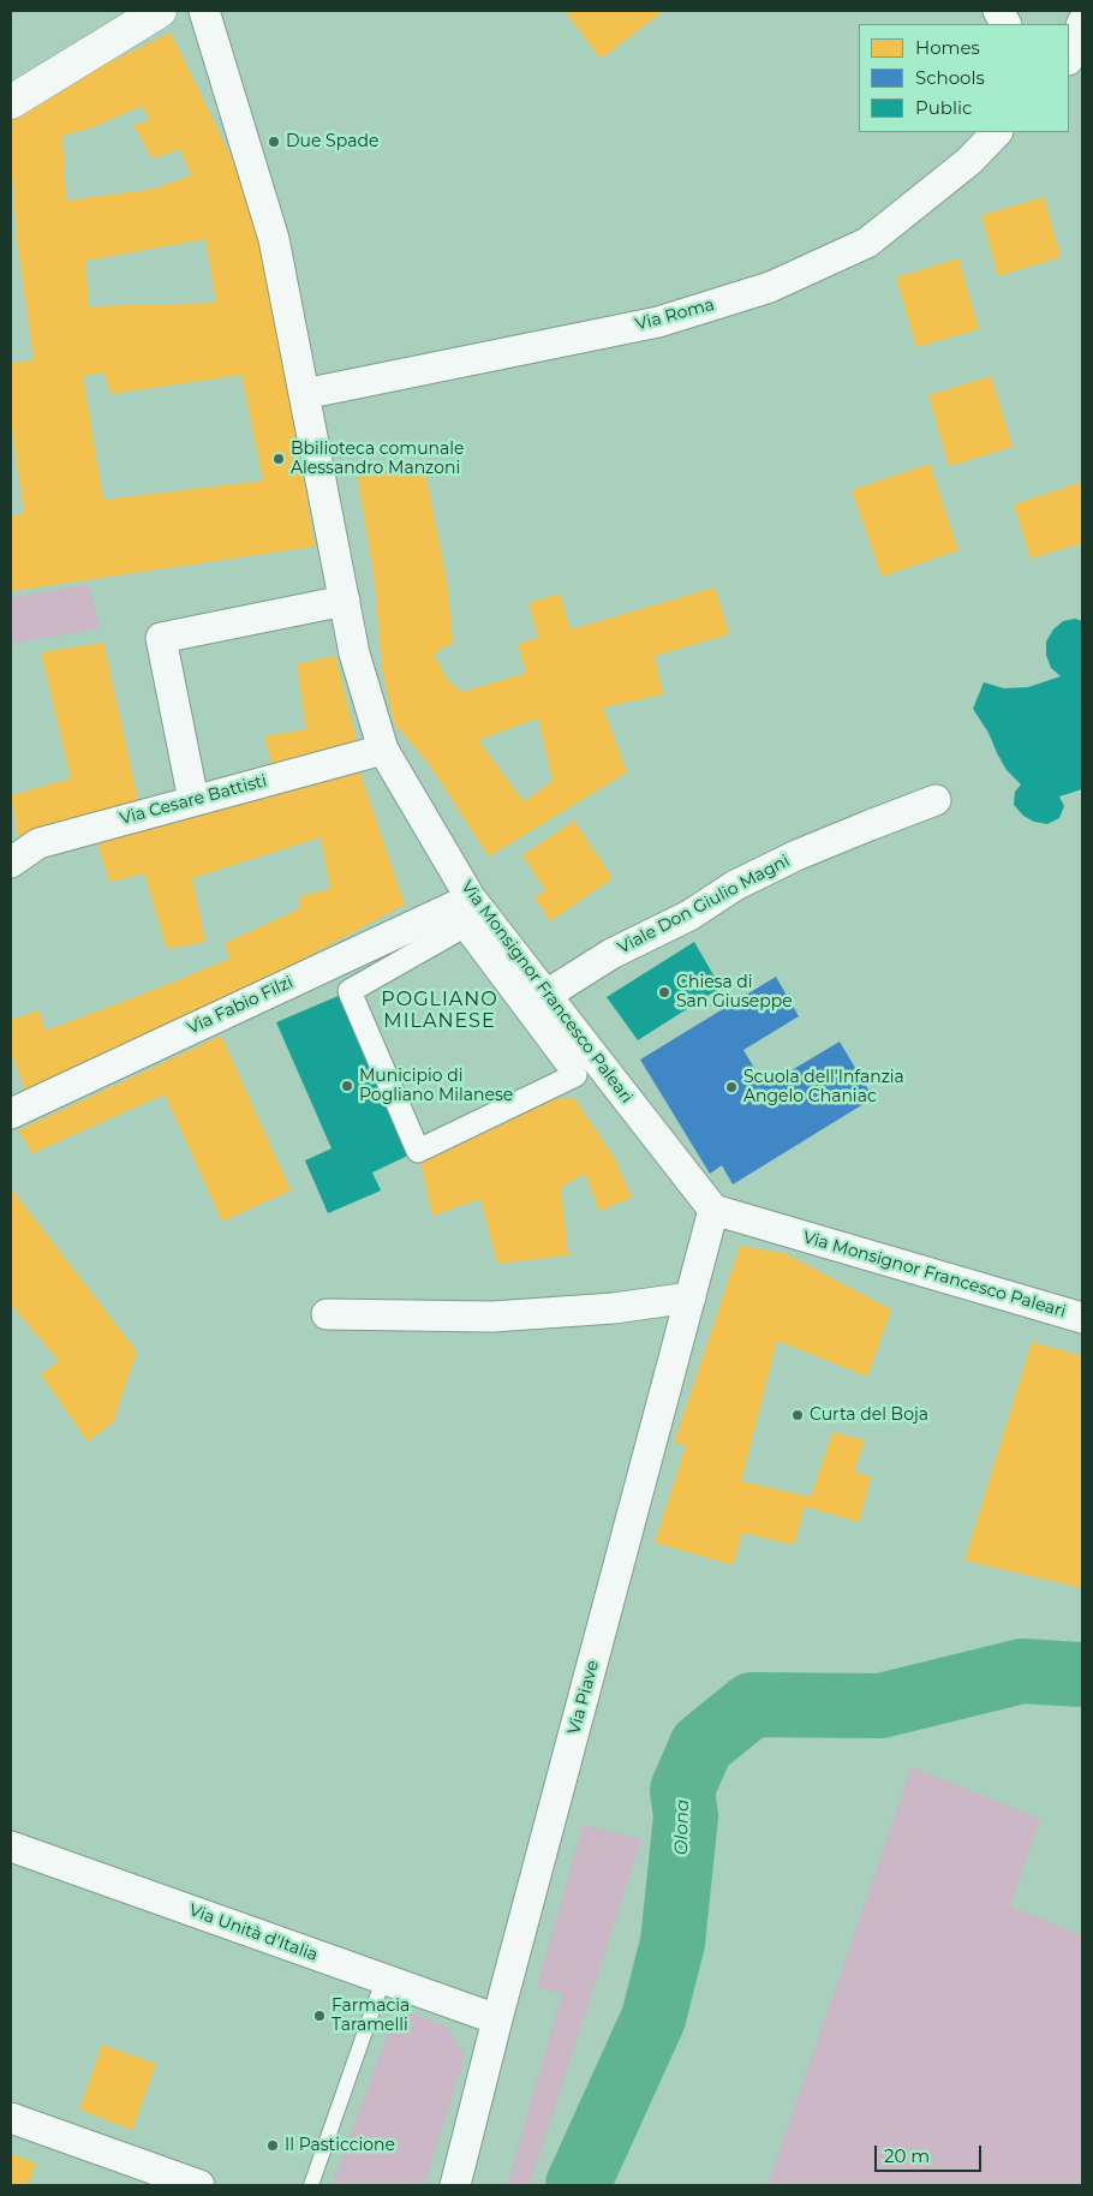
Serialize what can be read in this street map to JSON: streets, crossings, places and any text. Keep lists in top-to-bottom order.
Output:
{
  "streets": {
    "street": [
      "Via Roma",
      "Via Cesare Battisti",
      "Viale Don Giulio Magni",
      "Via Monsignor Francesco Paleari",
      "Via Fabio Filzi",
      "Via Piave",
      "Via Unità d'Italia"
    ]
  },
  "crossings": [
    ["Via Roma", "Via Monsignor Francesco Paleari"],
    ["Via Cesare Battisti", "Via Monsignor Francesco Paleari"],
    ["Viale Don Giulio Magni", "Via Monsignor Francesco Paleari"],
    ["Via Monsignor Francesco Paleari", "Via Fabio Filzi"],
    ["Via Monsignor Francesco Paleari", "Via Piave"],
    ["Via Piave", "Via Unità d'Italia"]
  ],
  "districts": ["POGLIANO MILANESE"],
  "water": ["Olona"],
  "places": [
    "Due Spade",
    "Bbilioteca comunale Alessandro Manzoni",
    "Chiesa di San Giuseppe",
    "Municipio di Pogliano Milanese",
    "Scuola dell'Infanzia Angelo Chaniac",
    "Curta del Boja",
    "Farmacia Taramelli",
    "Il Pasticcione"
  ],
  "legend": ["Homes", "Schools", "Public"],
  "scale_bar": "20 m"
}
